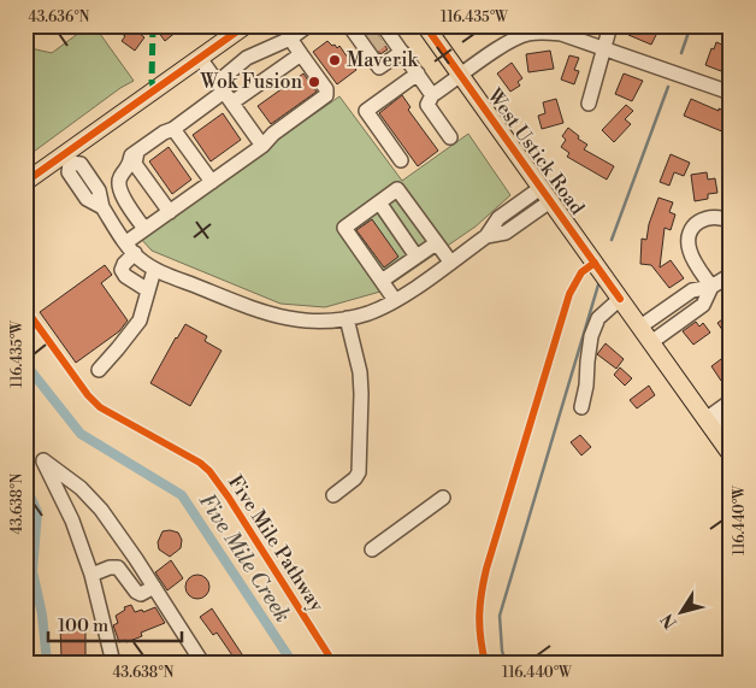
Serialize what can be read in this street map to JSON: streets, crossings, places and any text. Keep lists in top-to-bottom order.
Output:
{
  "streets": {
    "main road": ["West Ustick Road"],
    "cycle path": ["Five Mile Pathway"]
  },
  "water": ["Five Mile Creek"],
  "places": ["Maverik", "Wok Fusion"],
  "scale_bar": "100 m",
  "north": "bottom left",
  "coordinates": [
    "43.636°N",
    "116.435°W",
    "43.638°N",
    "116.440°W"
  ]
}
